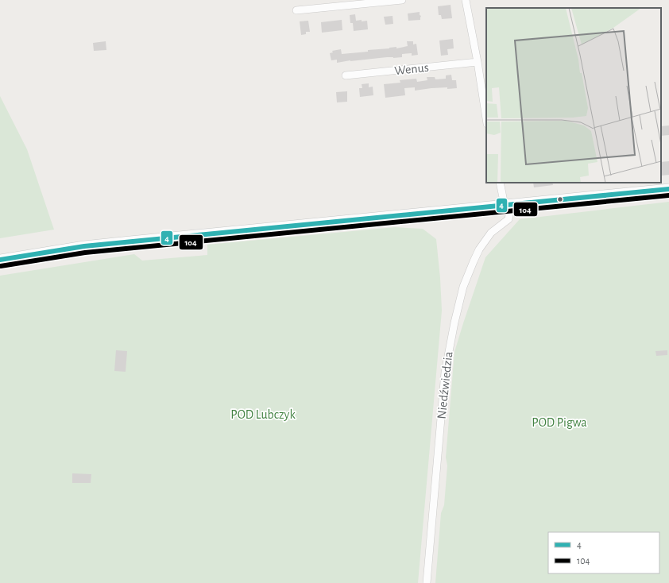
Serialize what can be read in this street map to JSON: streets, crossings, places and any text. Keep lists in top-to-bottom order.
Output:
{
  "streets": {
    "street": ["Wenus", "Niedźwiedzia"]
  },
  "parks": ["POD Lubczyk", "POD Pigwa"],
  "lines": ["transit line 4", "transit line 104"],
  "legend": ["4", "104"]
}
